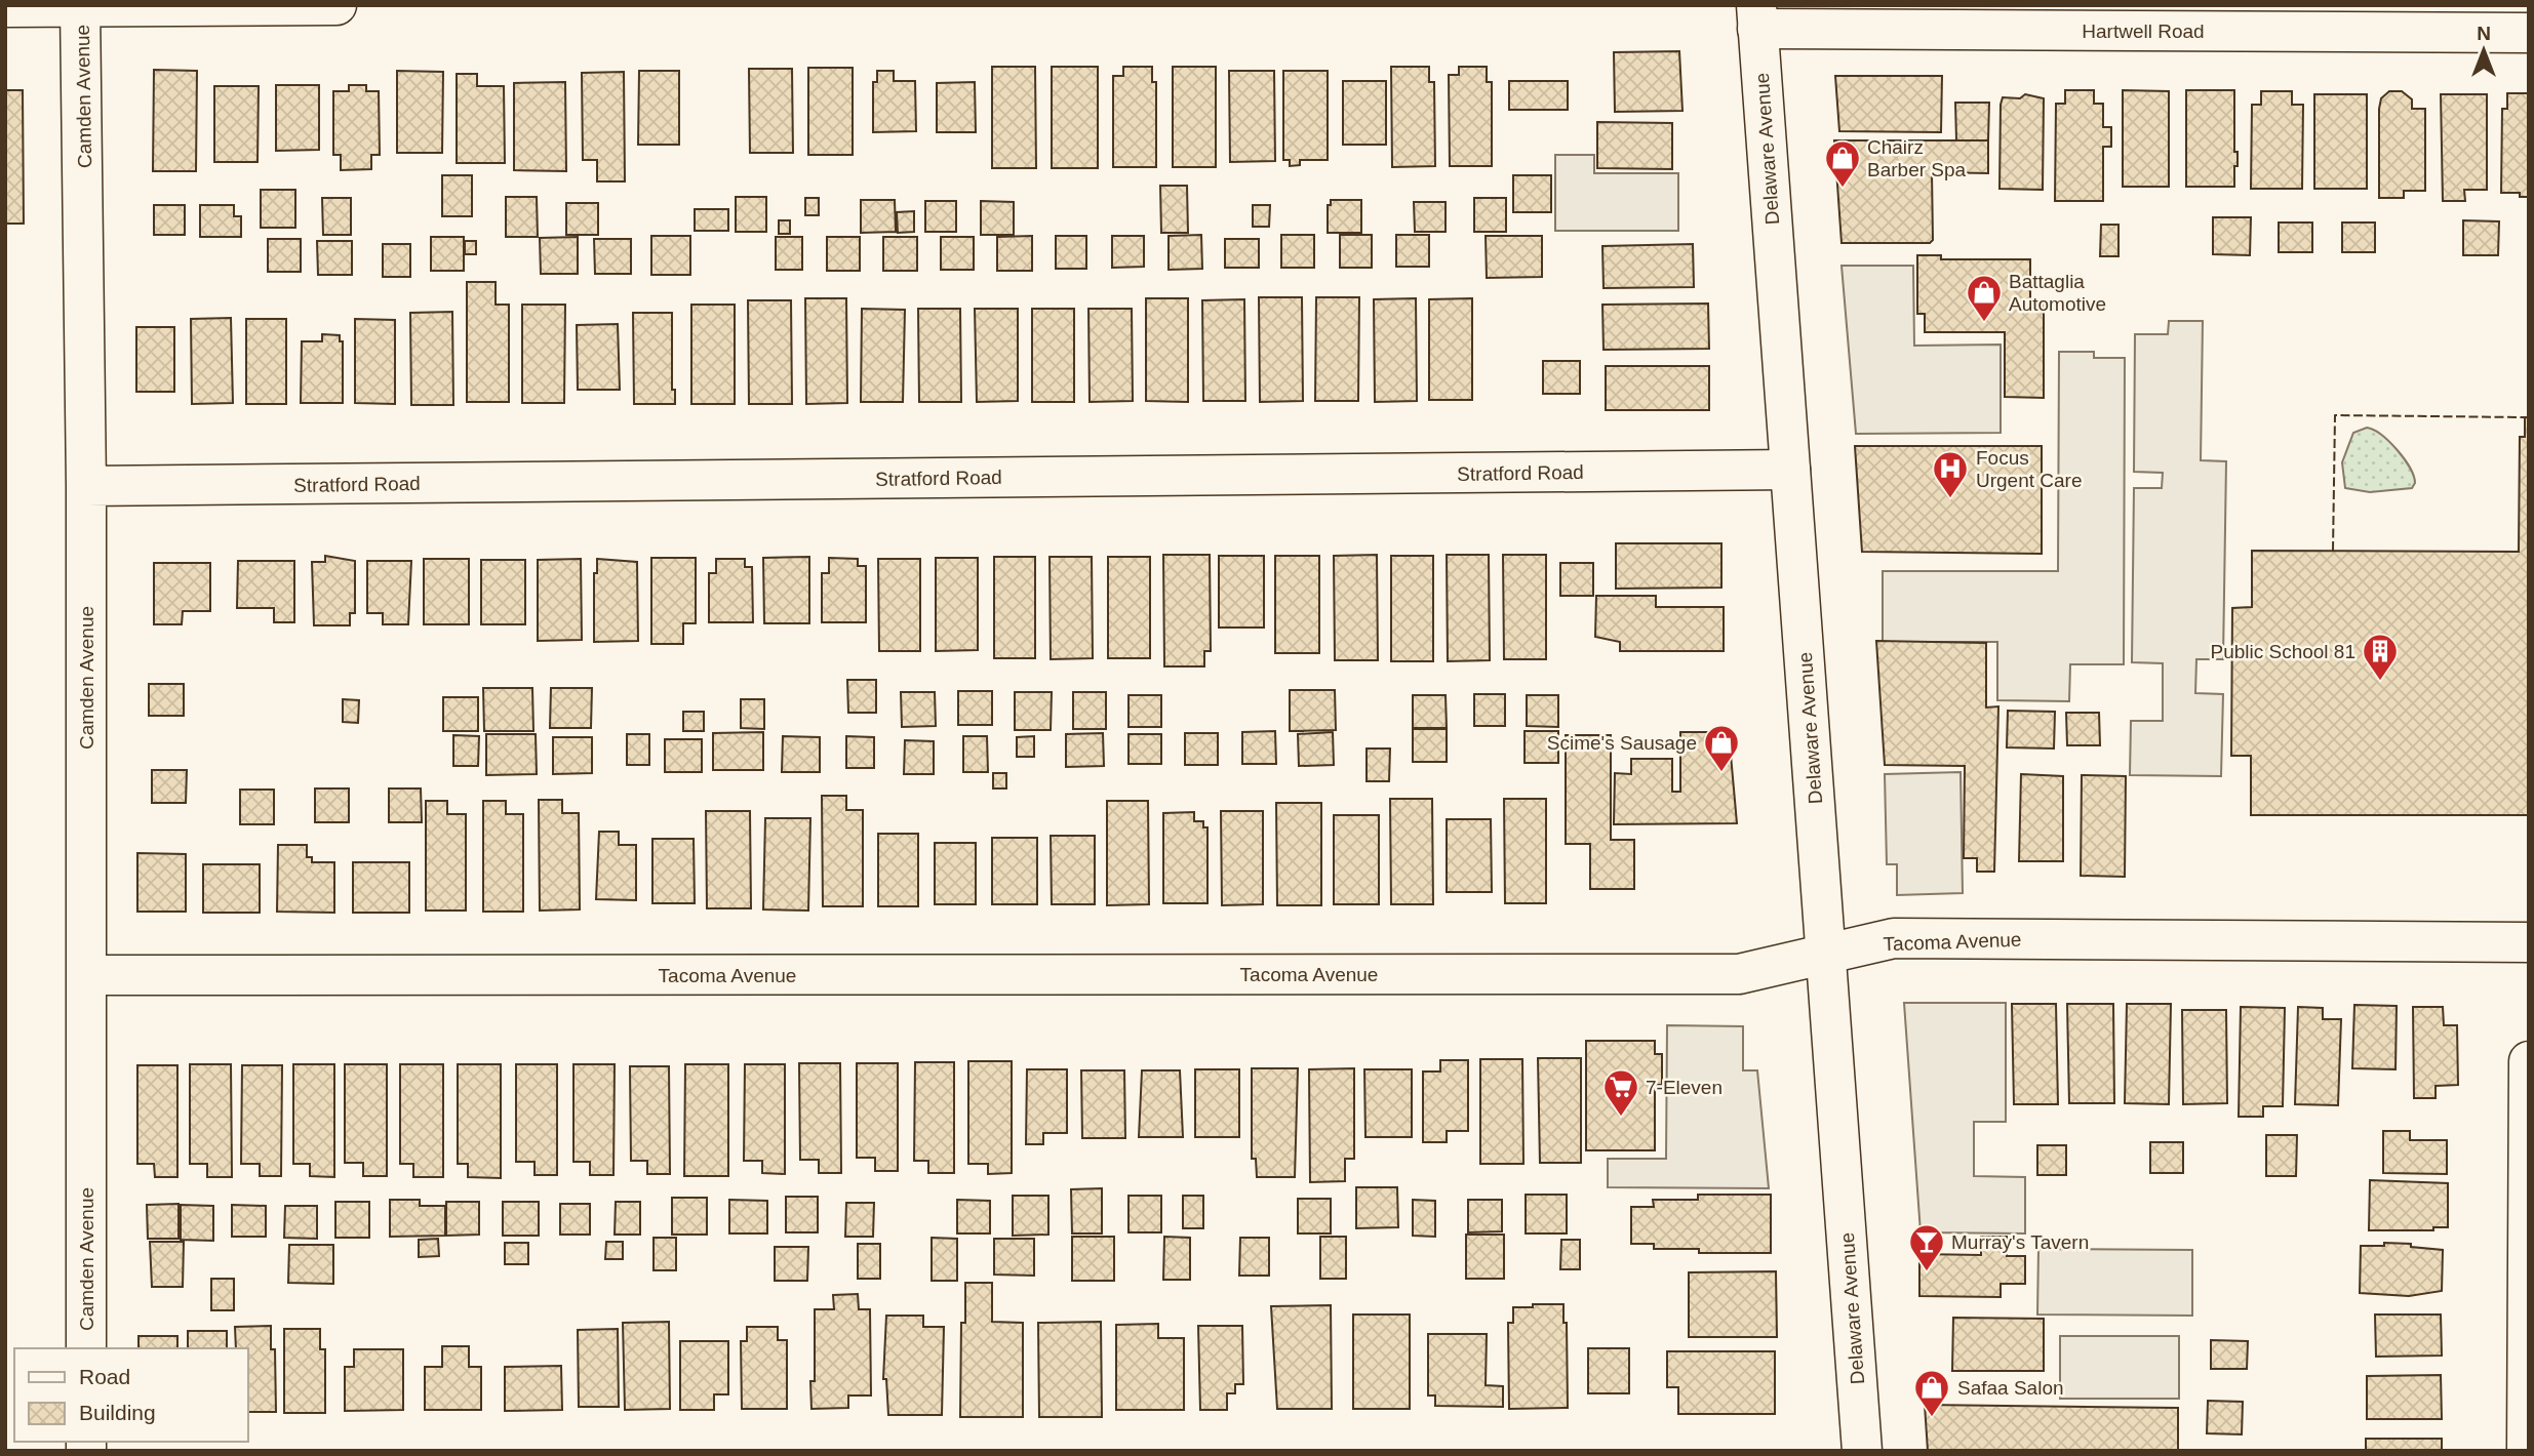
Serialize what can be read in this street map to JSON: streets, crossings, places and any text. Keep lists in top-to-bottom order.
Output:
{
  "streets": {
    "street": [
      "Hartwell Road",
      "Camden Avenue",
      "Delaware Avenue",
      "Stratford Road",
      "Tacoma Avenue"
    ]
  },
  "crossings": [
    ["Hartwell Road", "Delaware Avenue"],
    ["Camden Avenue", "Stratford Road"],
    ["Camden Avenue", "Tacoma Avenue"],
    ["Delaware Avenue", "Stratford Road"],
    ["Delaware Avenue", "Tacoma Avenue"]
  ],
  "places": {
    "shop": [
      "Chairz Barber Spa",
      "Battaglia Automotive",
      "Scime's Sausage",
      "Safaa Salon"
    ],
    "hospital": ["Focus Urgent Care"],
    "building": ["Public School 81"],
    "supermarket": ["7-Eleven"],
    "bar": ["Murray's Tavern"]
  },
  "legend": ["Road", "Building"],
  "north": "top"
}
